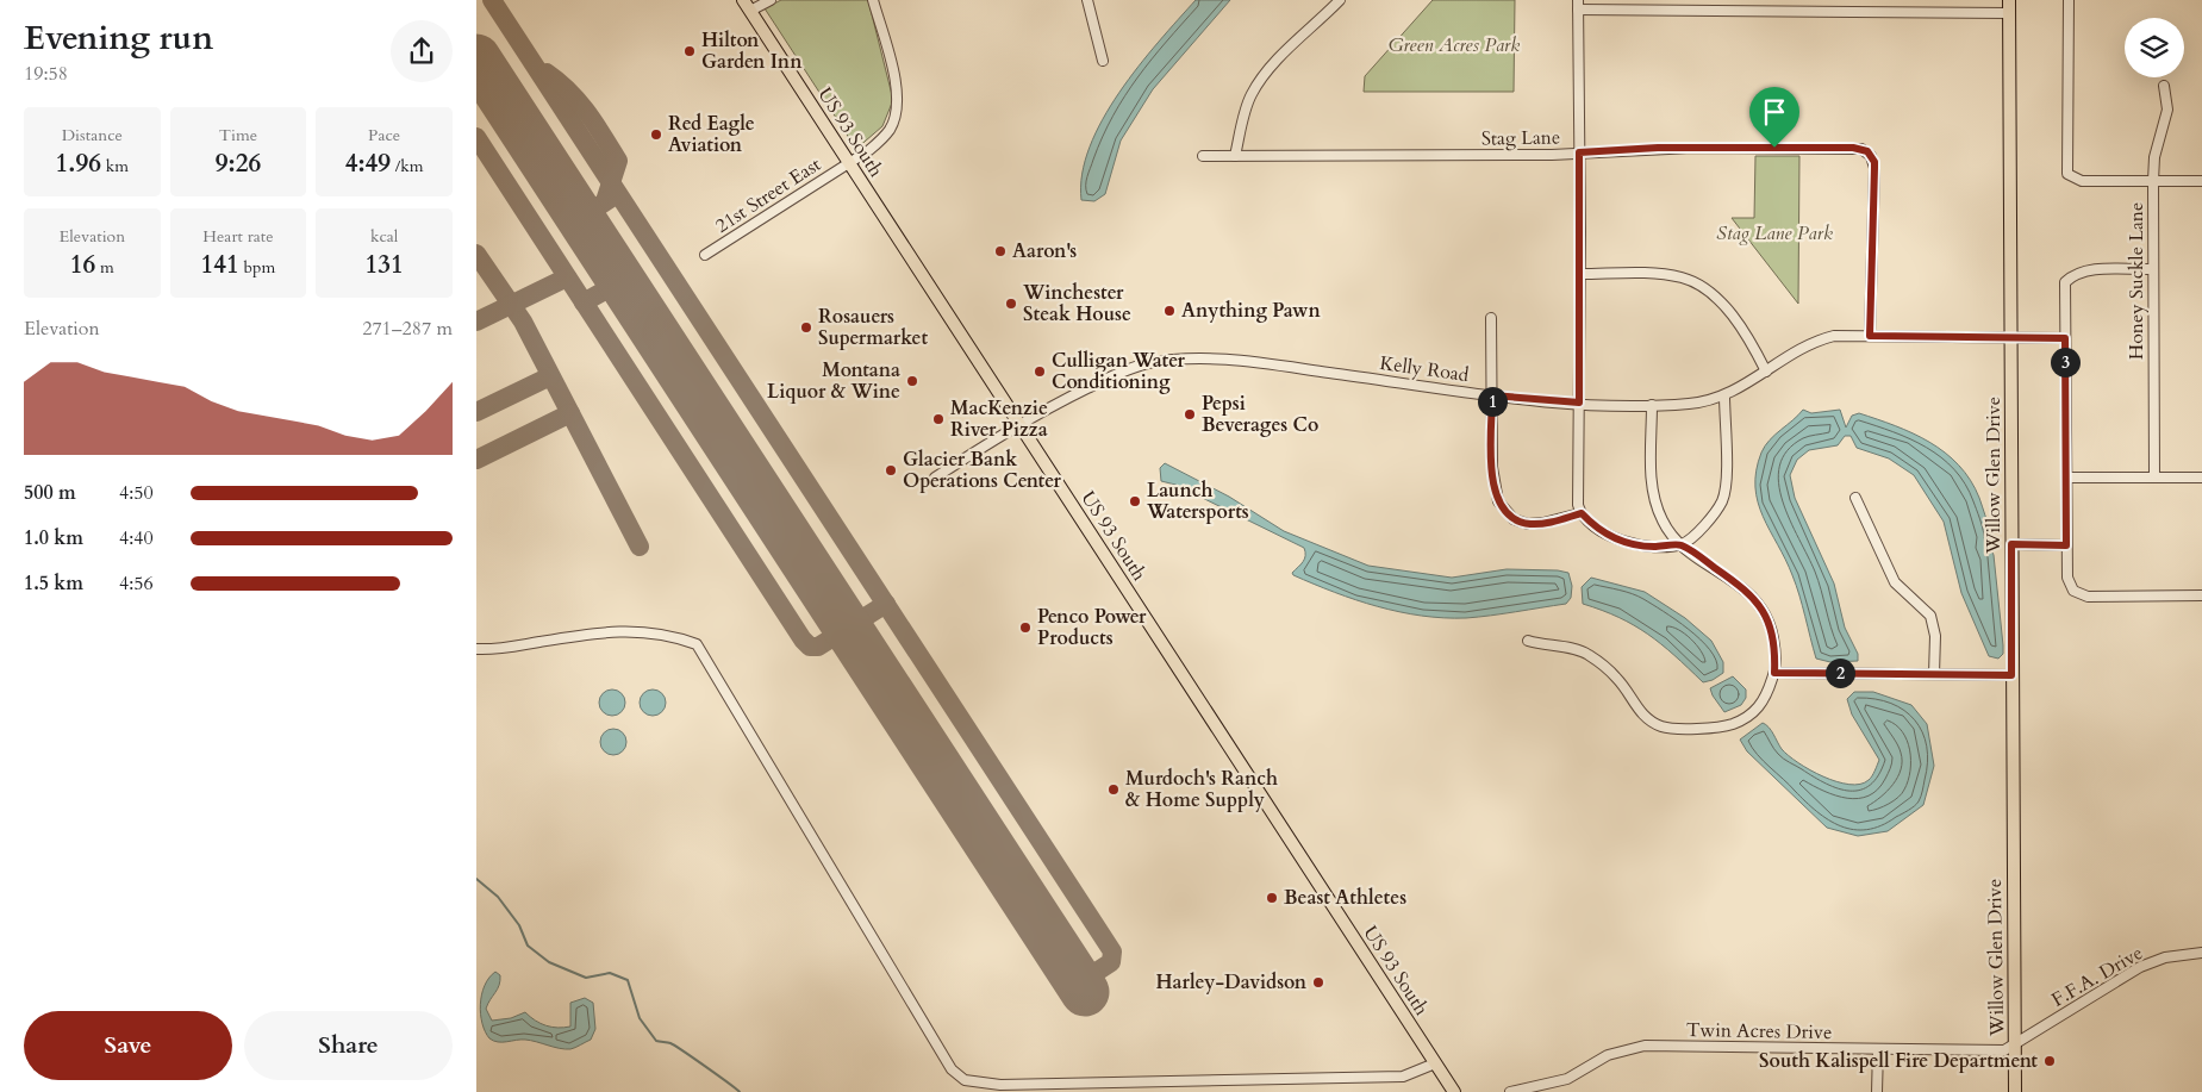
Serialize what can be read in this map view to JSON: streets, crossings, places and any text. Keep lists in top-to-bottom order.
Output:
{
  "streets": {
    "main road": ["US 93 South", "Willow Glen Drive"],
    "street": [
      "Stag Lane",
      "21st Street East",
      "Honey Suckle Lane",
      "Kelly Road",
      "F.F.A. Drive",
      "Twin Acres Drive"
    ]
  },
  "crossings": [
    ["US 93 South", "21st Street East"],
    ["US 93 South", "Kelly Road"],
    ["Stag Lane", "Kelly Road"],
    ["Kelly Road", "Willow Glen Drive"],
    ["Willow Glen Drive", "F.F.A. Drive"],
    ["Willow Glen Drive", "Twin Acres Drive"],
    ["F.F.A. Drive", "Twin Acres Drive"]
  ],
  "parks": ["Green Acres Park", "Stag Lane Park"],
  "places": [
    "Hilton Garden Inn",
    "Red Eagle Aviation",
    "Aaron's",
    "Winchester Steak House",
    "Anything Pawn",
    "Rosauers Supermarket",
    "Culligan Water Conditioning",
    "Montana Liquor & Wine",
    "Pepsi Beverages Co",
    "MacKenzie River Pizza",
    "Glacier Bank Operations Center",
    "Launch Watersports",
    "Penco Power Products",
    "Murdoch's Ranch & Home Supply",
    "Beast Athletes",
    "Harley-Davidson",
    "South Kalispell Fire Department"
  ],
  "page": {
    "heading": ["Evening run", "19:58"],
    "stats": [
      ["Distance", "1.96 km"],
      ["Time", "9:26"],
      ["Pace", "4:49 /km"],
      ["Elevation", "16 m"],
      ["Heart rate", "141 bpm"],
      ["kcal", "131"]
    ],
    "chart": ["Elevation", "271–287 m"],
    "pins": ["3", "1", "2"],
    "list": [
      {
        "name": "500 m",
        "note": "4:50"
      },
      {
        "name": "1.0 km",
        "note": "4:40"
      },
      {
        "name": "1.5 km",
        "note": "4:56"
      }
    ],
    "buttons": ["Save", "Share"]
  }
}
